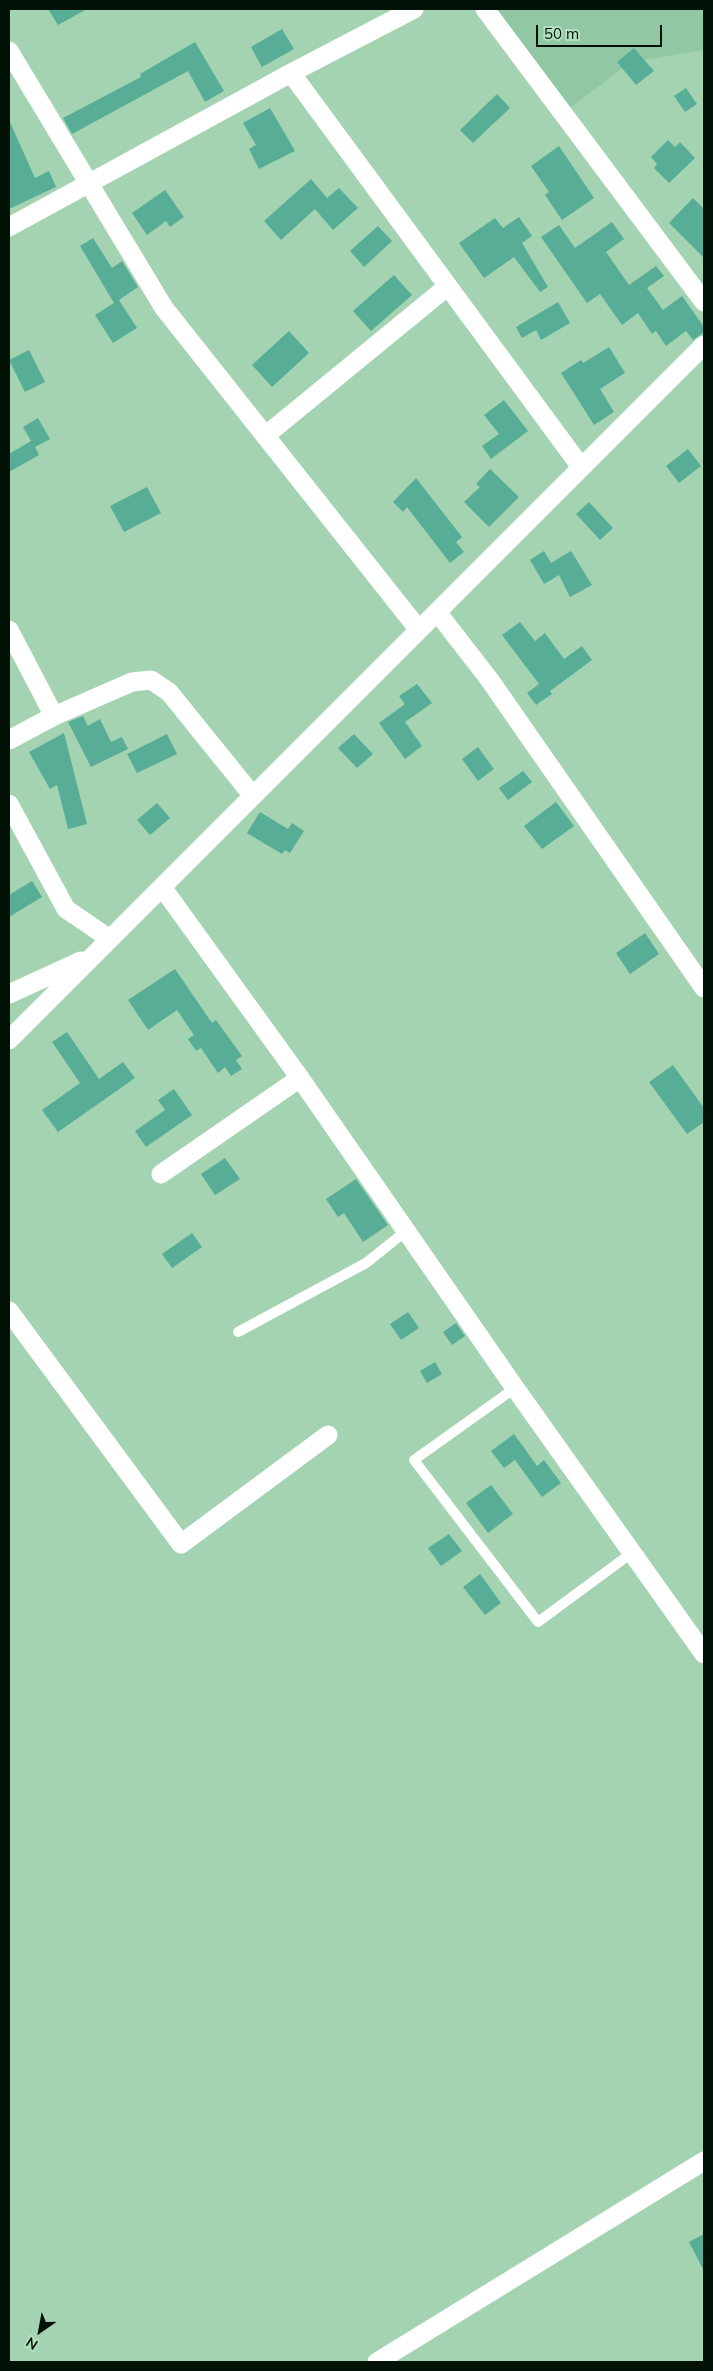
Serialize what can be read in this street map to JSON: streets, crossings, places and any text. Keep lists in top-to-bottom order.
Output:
{
  "scale_bar": "50 m",
  "north": "bottom left"
}
